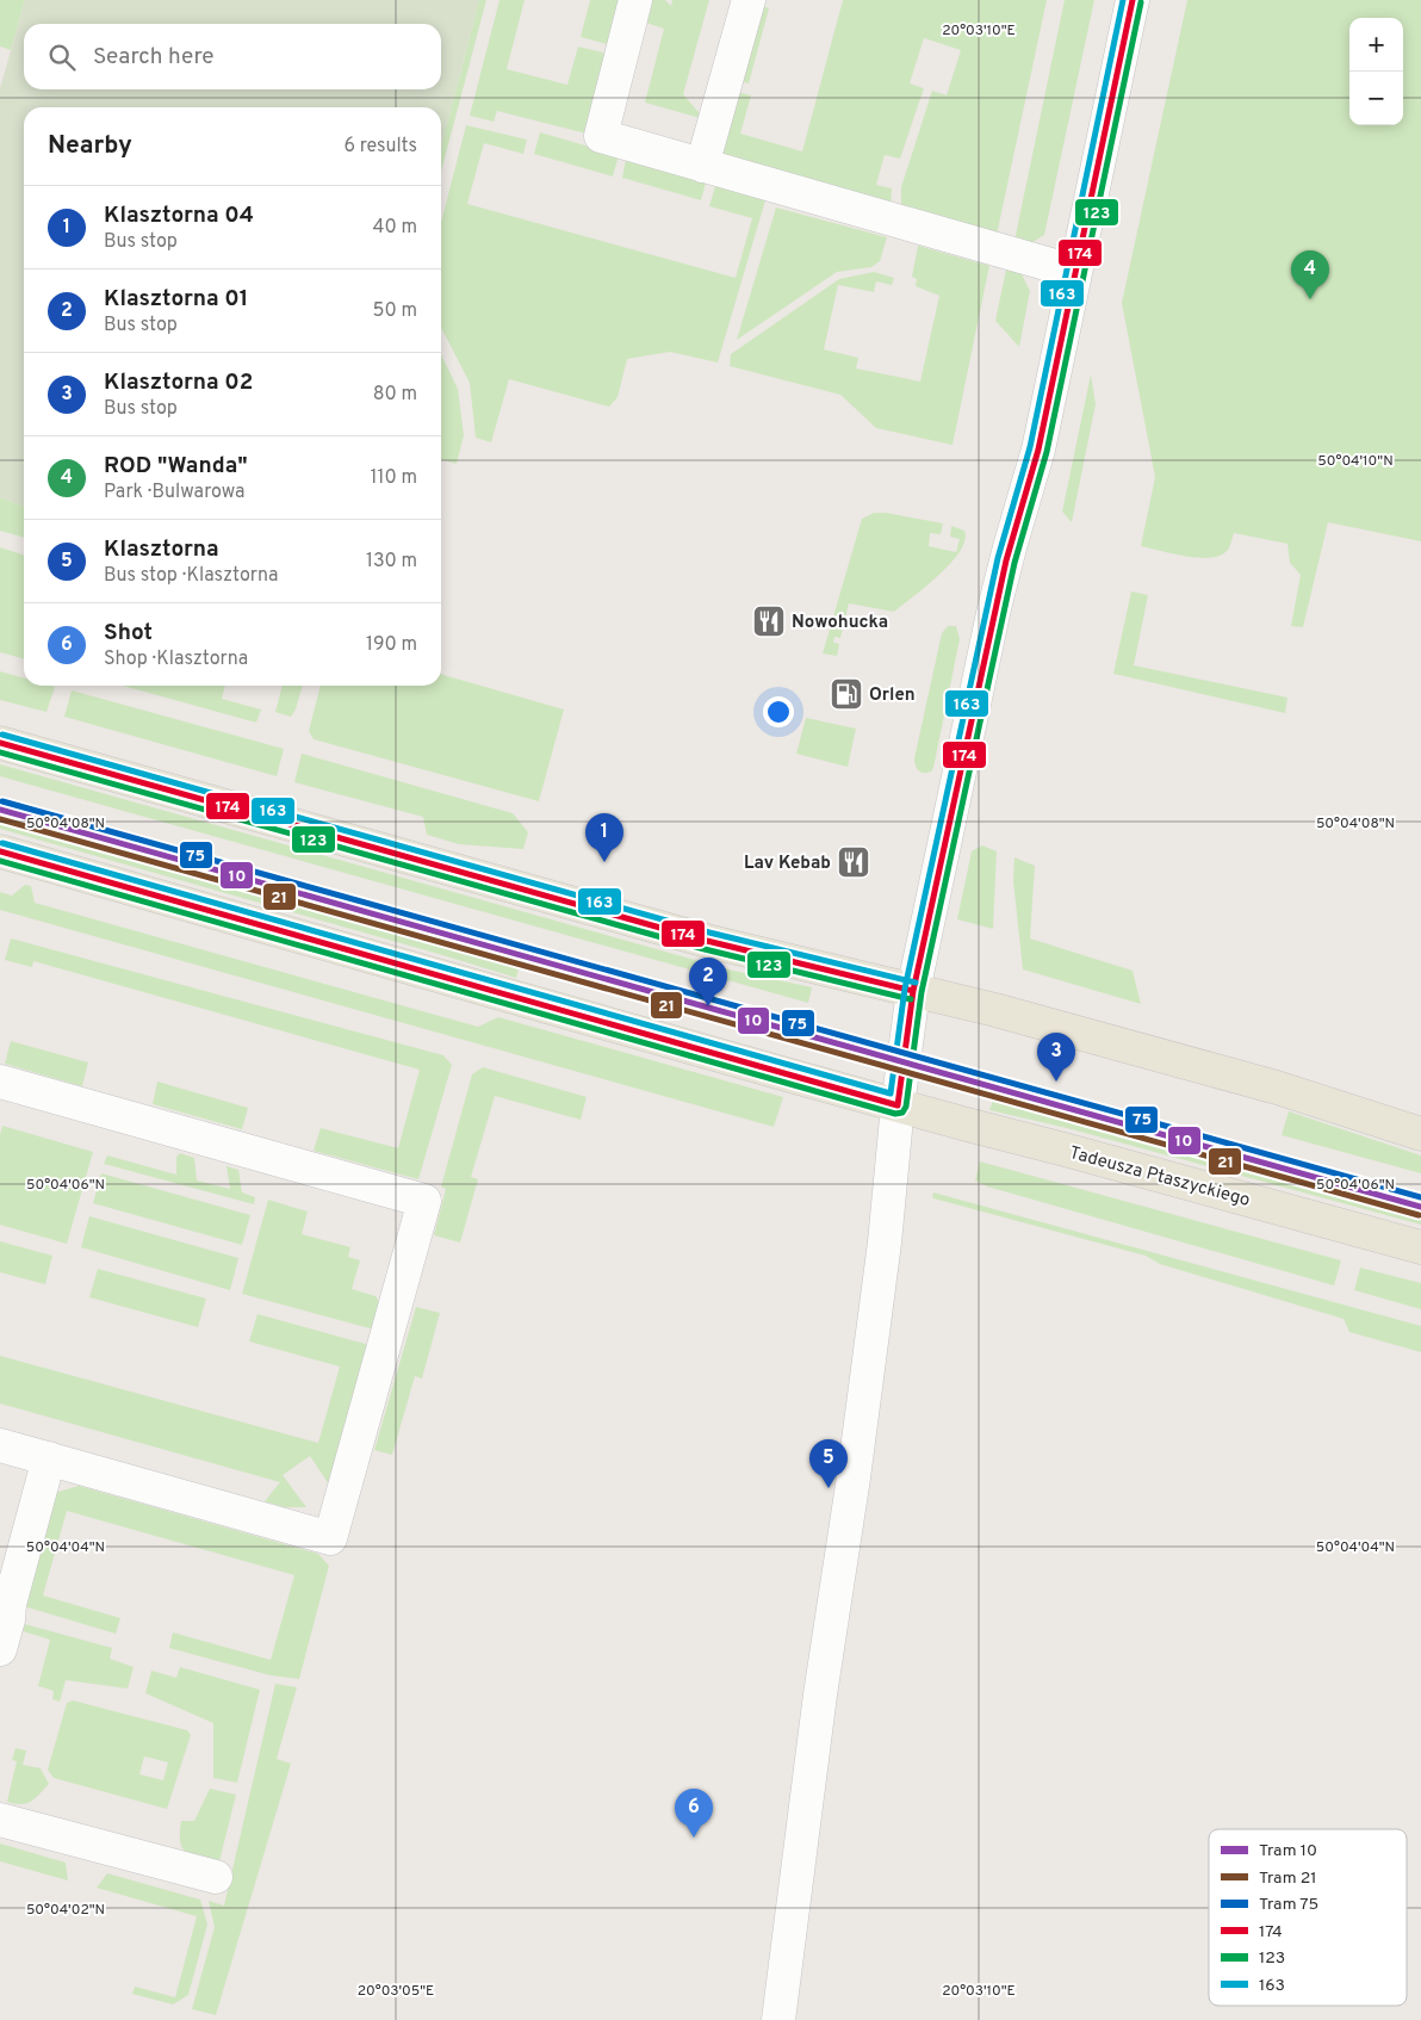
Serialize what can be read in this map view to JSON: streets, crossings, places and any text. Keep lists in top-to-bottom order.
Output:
{
  "streets": {
    "main road": ["Tadeusza Ptaszyckiego"]
  },
  "places": {
    "restaurant": ["Nowohucka", "Lav Kebab"],
    "fuel station": ["Orlen"]
  },
  "lines": [
    "transit line 174",
    "transit line 163",
    "transit line 123",
    "tram line 75",
    "tram line 10",
    "tram line 21"
  ],
  "legend": [
    "Tram 10",
    "Tram 21",
    "Tram 75",
    "174",
    "123",
    "163"
  ],
  "page": {
    "map_buttons": ["+", "−"],
    "search": "Search here",
    "heading": ["Nearby", "6 results"],
    "list": [
      {
        "mark": "1",
        "name": "Klasztorna 04",
        "note": "Bus stop",
        "value": "40 m"
      },
      {
        "mark": "2",
        "name": "Klasztorna 01",
        "note": "Bus stop",
        "value": "50 m"
      },
      {
        "mark": "3",
        "name": "Klasztorna 02",
        "note": "Bus stop",
        "value": "80 m"
      },
      {
        "mark": "4",
        "name": "ROD \"Wanda\"",
        "note": "Park · Bulwarowa",
        "value": "110 m"
      },
      {
        "mark": "5",
        "name": "Klasztorna",
        "note": "Bus stop · Klasztorna",
        "value": "130 m"
      },
      {
        "mark": "6",
        "name": "Shot",
        "note": "Shop · Klasztorna",
        "value": "190 m"
      }
    ],
    "pins": [
      "4",
      "1",
      "2",
      "3",
      "5",
      "6"
    ]
  },
  "coordinates": [
    "20°03'10\"E",
    "50°04'10\"N",
    "50°04'08\"N",
    "50°04'06\"N",
    "50°04'04\"N",
    "50°04'02\"N",
    "20°03'05\"E"
  ]
}
